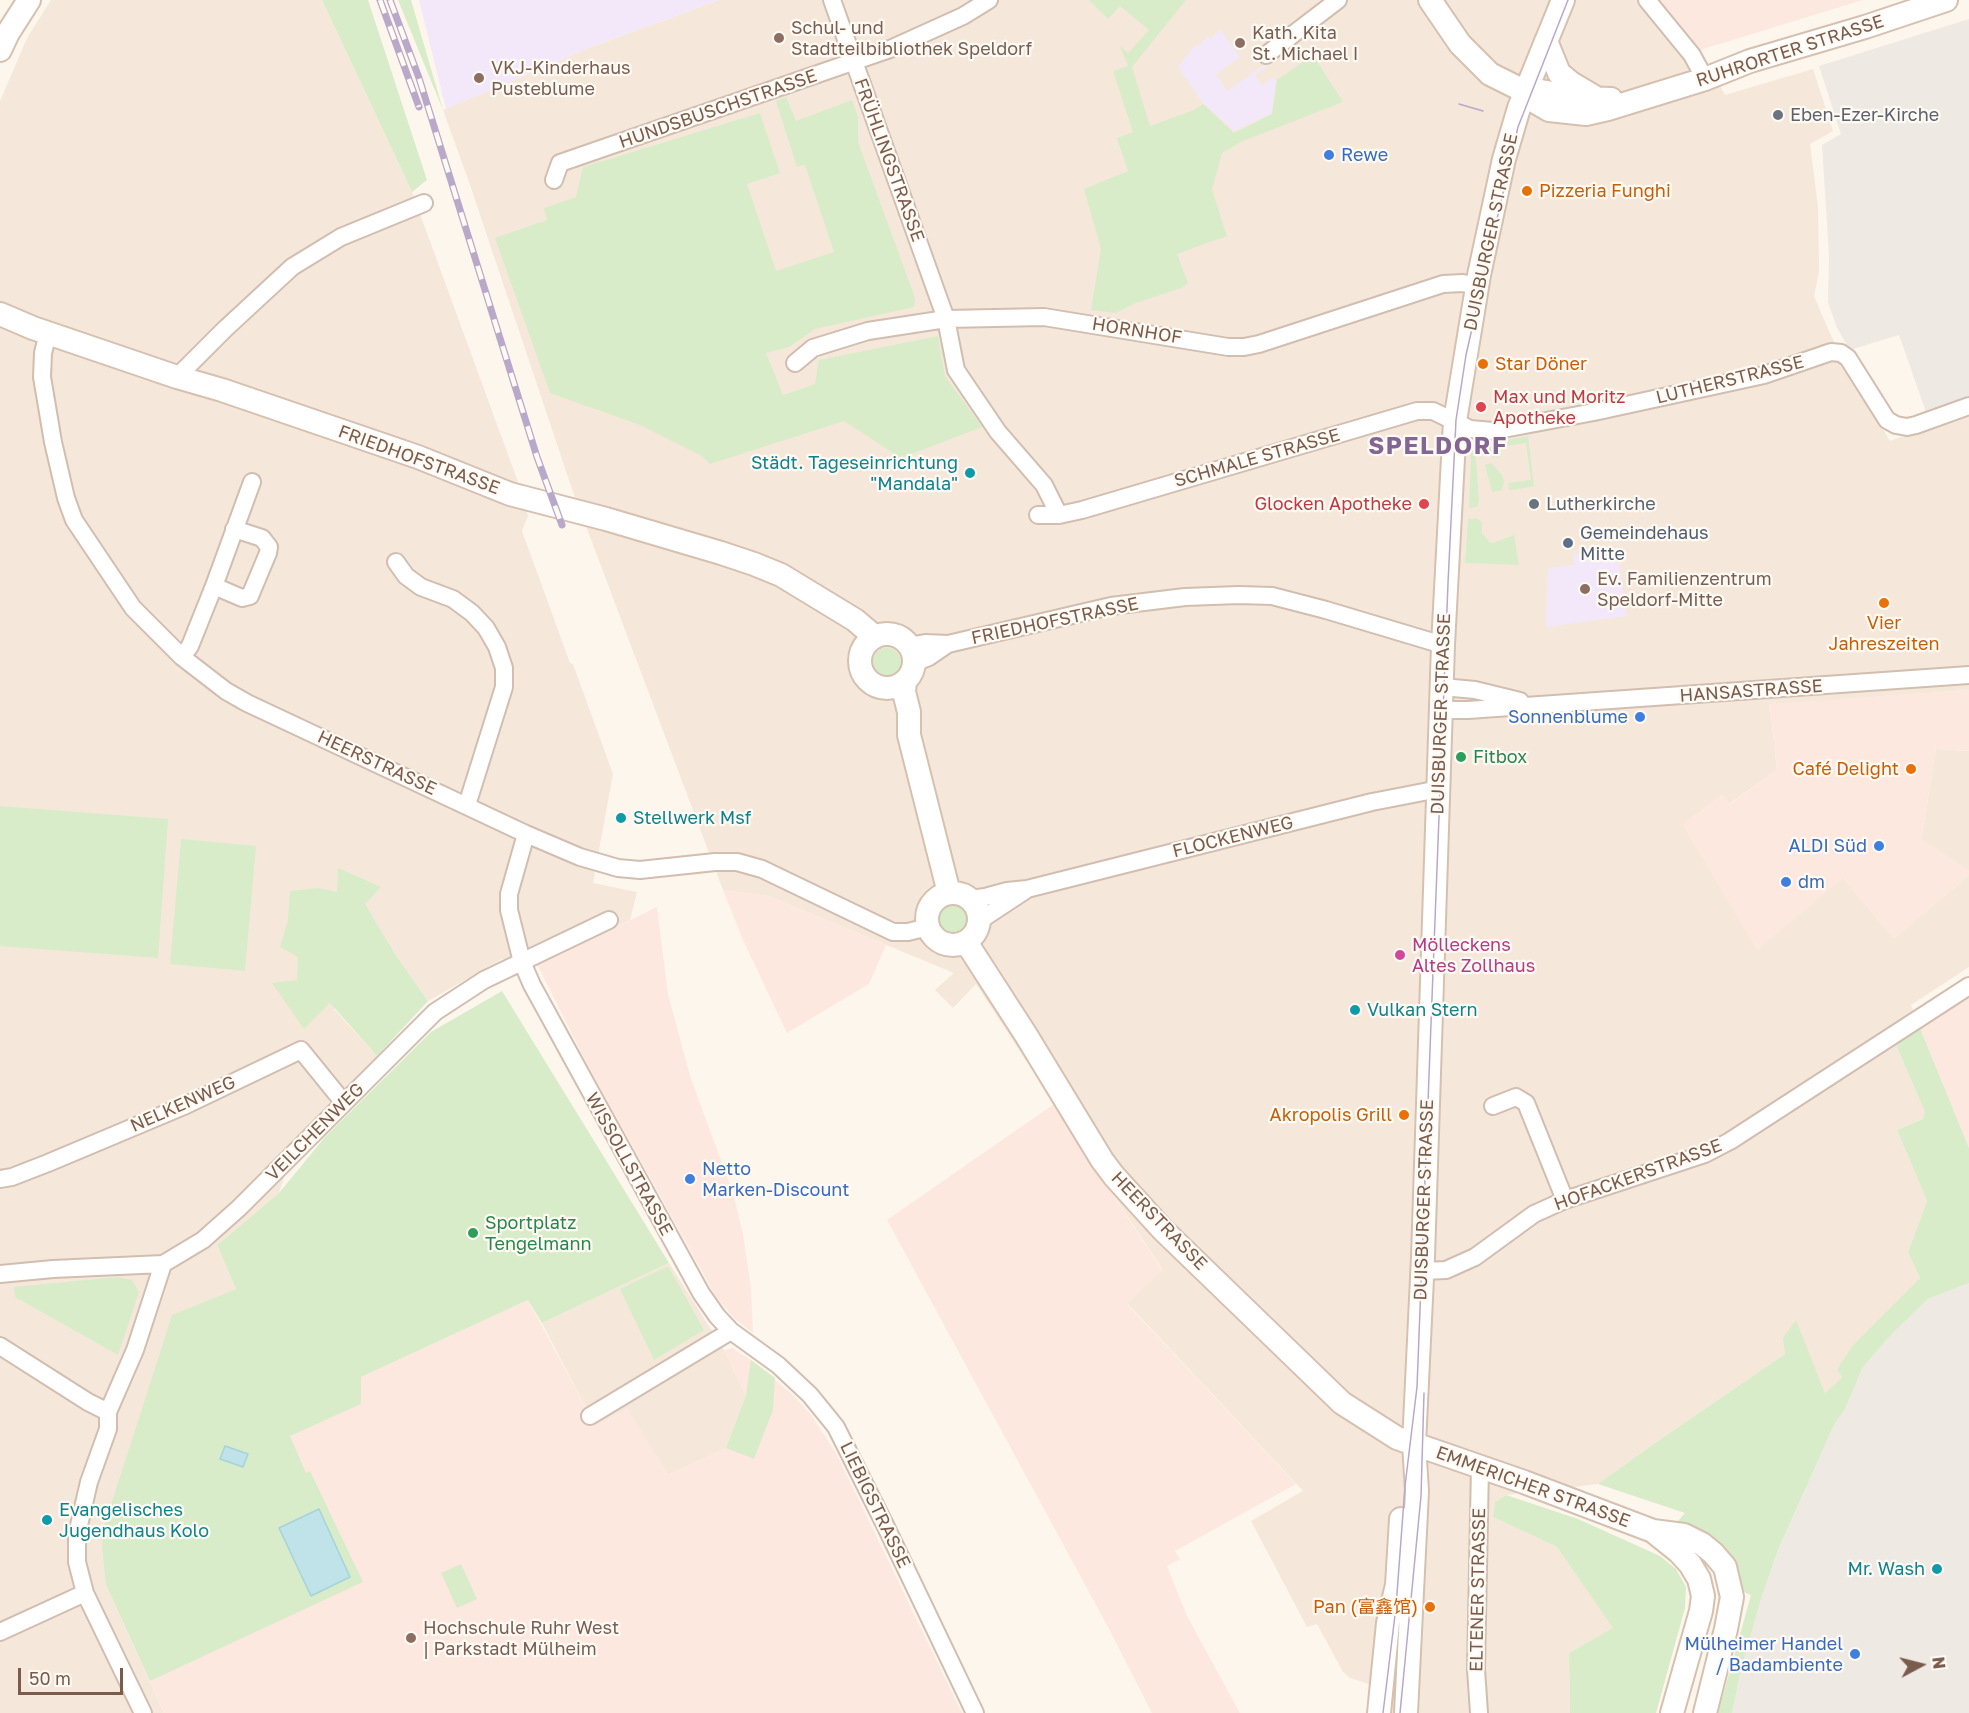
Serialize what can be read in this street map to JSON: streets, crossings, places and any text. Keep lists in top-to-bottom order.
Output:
{
  "streets": {
    "street": [
      "RUHRORTER STRASSE",
      "HUNDSBUSCHSTRASSE",
      "FRÜHLINGSTRASSE",
      "DUISBURGER STRASSE",
      "HORNHOF",
      "LUTHERSTRASSE",
      "SCHMALE STRASSE",
      "FRIEDHOFSTRASSE",
      "HANSASTRASSE",
      "HEERSTRASSE",
      "FLOCKENWEG",
      "NELKENWEG",
      "VEILCHENWEG",
      "WISSOLLSTRASSE",
      "HOFACKERSTRASSE",
      "EMMERICHER STRASSE",
      "LIEBIGSTRASSE",
      "ELTENER STRASSE"
    ]
  },
  "crossings": [
    ["RUHRORTER STRASSE", "DUISBURGER STRASSE"],
    ["HUNDSBUSCHSTRASSE", "FRÜHLINGSTRASSE"],
    ["FRÜHLINGSTRASSE", "HORNHOF"],
    ["DUISBURGER STRASSE", "HORNHOF"],
    ["DUISBURGER STRASSE", "LUTHERSTRASSE"],
    ["DUISBURGER STRASSE", "SCHMALE STRASSE"],
    ["DUISBURGER STRASSE", "FRIEDHOFSTRASSE"],
    ["DUISBURGER STRASSE", "HANSASTRASSE"],
    ["DUISBURGER STRASSE", "HEERSTRASSE"],
    ["DUISBURGER STRASSE", "FLOCKENWEG"],
    ["DUISBURGER STRASSE", "HOFACKERSTRASSE"],
    ["DUISBURGER STRASSE", "EMMERICHER STRASSE"],
    ["LUTHERSTRASSE", "SCHMALE STRASSE"],
    ["FRIEDHOFSTRASSE", "HEERSTRASSE"],
    ["HEERSTRASSE", "FLOCKENWEG"],
    ["HEERSTRASSE", "WISSOLLSTRASSE"],
    ["HEERSTRASSE", "EMMERICHER STRASSE"],
    ["NELKENWEG", "VEILCHENWEG"],
    ["VEILCHENWEG", "WISSOLLSTRASSE"],
    ["WISSOLLSTRASSE", "LIEBIGSTRASSE"],
    ["EMMERICHER STRASSE", "ELTENER STRASSE"]
  ],
  "districts": ["SPELDORF"],
  "places": [
    "Schul- und Stadtteilbibliothek Speldorf",
    "Kath. Kita St. Michael I",
    "VKJ-Kinderhaus Pusteblume",
    "Eben-Ezer-Kirche",
    "Rewe",
    "Pizzeria Funghi",
    "Star Döner",
    "Max und Moritz Apotheke",
    "Städt. Tageseinrichtung \"Mandala\"",
    "Glocken Apotheke",
    "Lutherkirche",
    "Gemeindehaus Mitte",
    "Ev. Familienzentrum Speldorf-Mitte",
    "Vier Jahreszeiten",
    "Sonnenblume",
    "Fitbox",
    "Café Delight",
    "Stellwerk Msf",
    "ALDI Süd",
    "dm",
    "Mölleckens Altes Zollhaus",
    "Vulkan Stern",
    "Akropolis Grill",
    "Netto Marken-Discount",
    "Sportplatz Tengelmann",
    "Evangelisches Jugendhaus Kolo",
    "Mr. Wash",
    "Pan (富鑫馆)",
    "Hochschule Ruhr West | Parkstadt Mülheim",
    "Mülheimer Handel / Badambiente"
  ],
  "scale_bar": "50 m",
  "north": "right"
}
